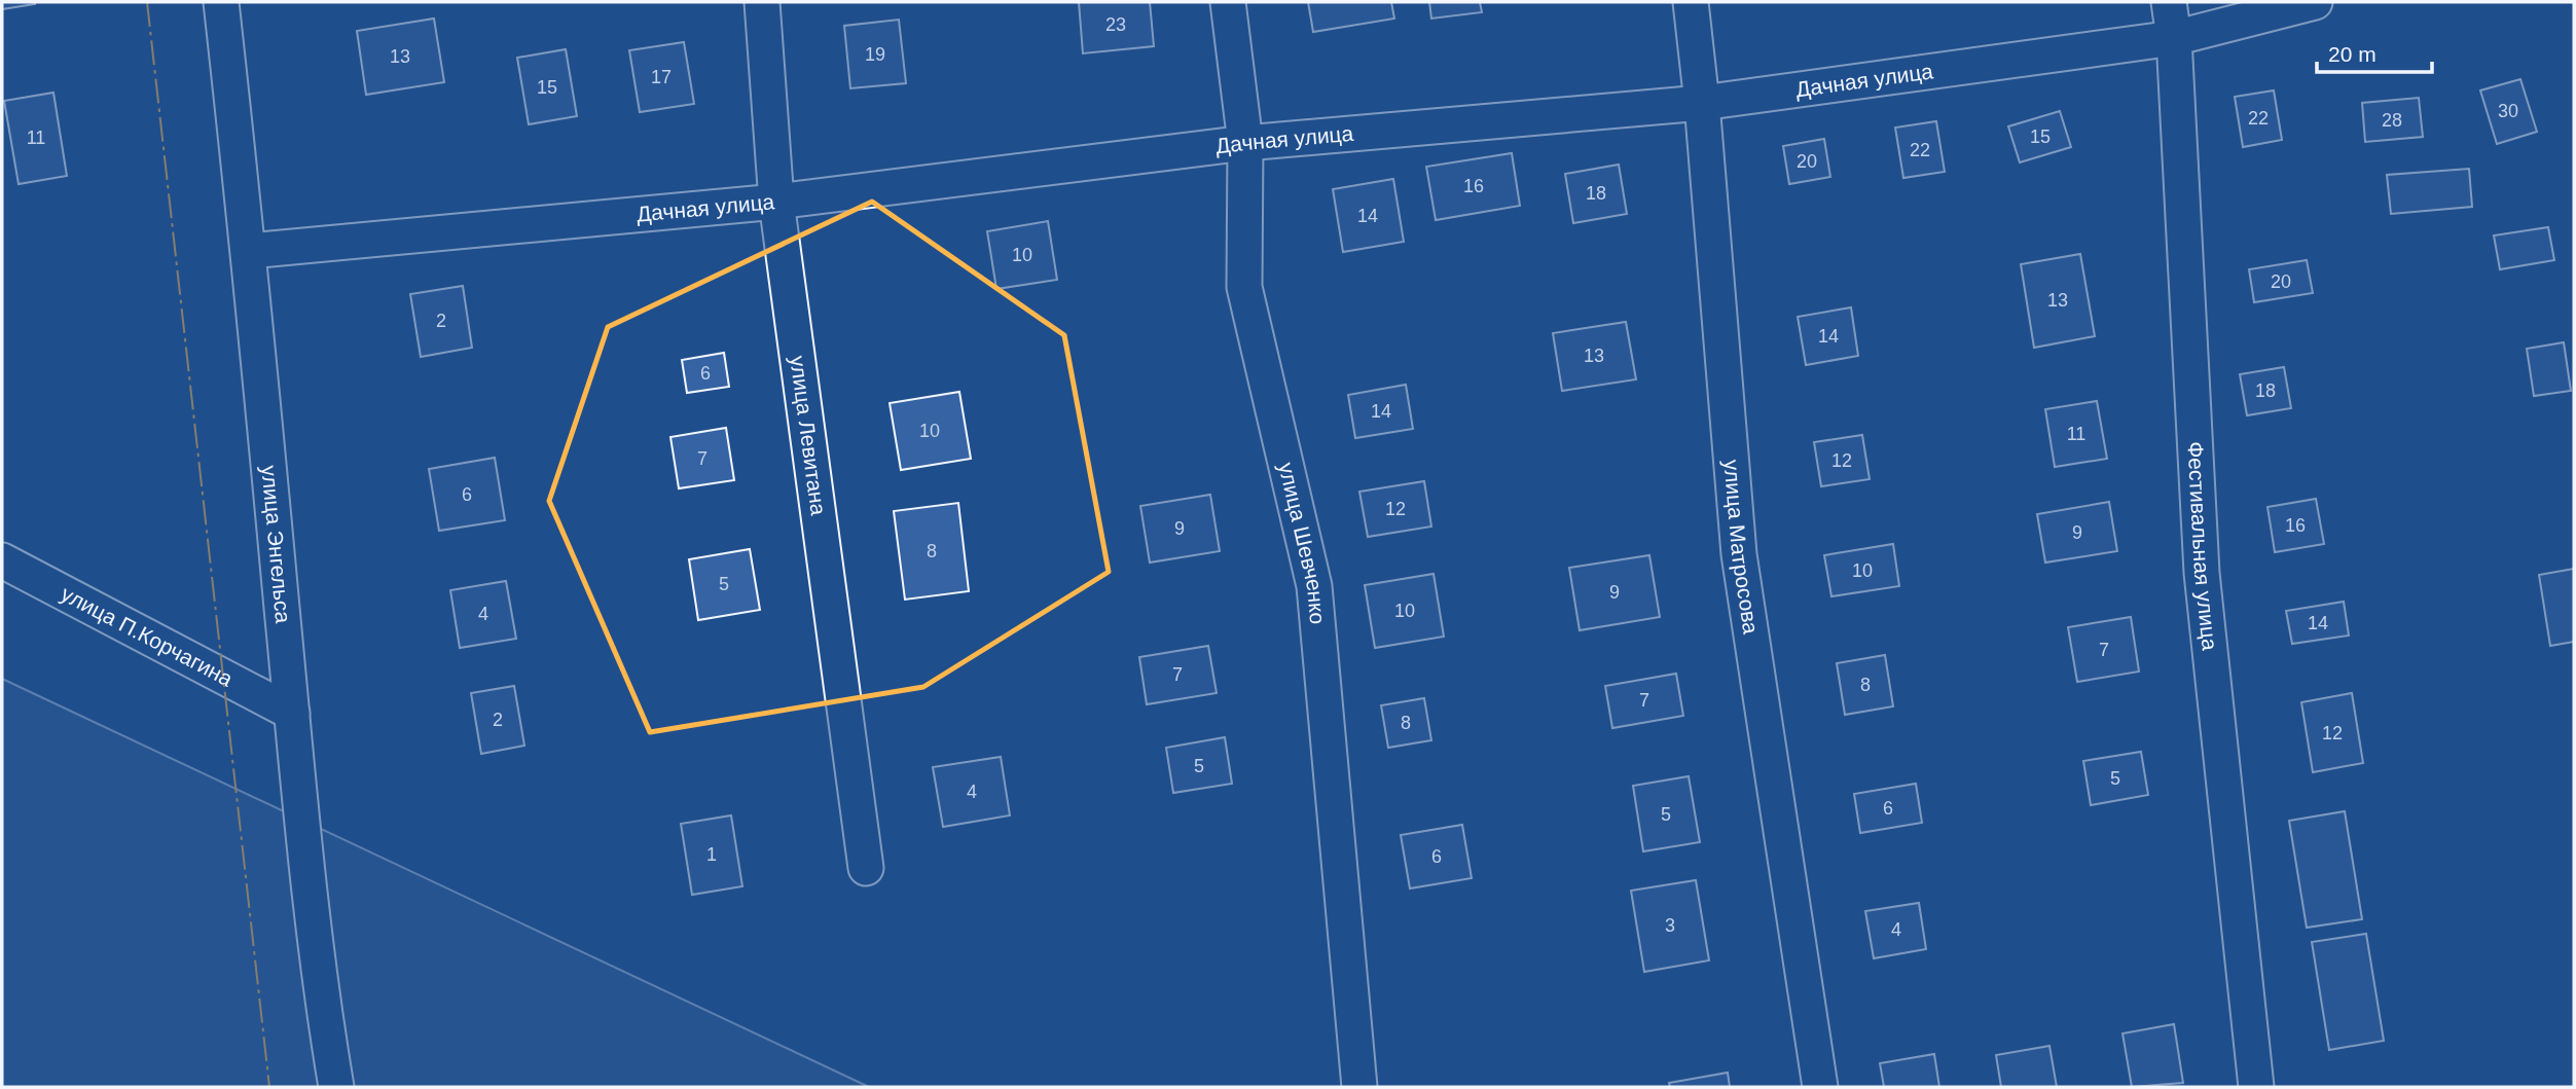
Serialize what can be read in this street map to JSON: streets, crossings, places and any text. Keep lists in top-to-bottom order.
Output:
{
  "streets": {
    "street": [
      "Дачная улица",
      "улица Левитана",
      "улица Шевченко",
      "улица Энгельса",
      "Фестивальная улица",
      "улица Матросова",
      "улица П.Корчагина"
    ]
  },
  "crossings": [
    ["Дачная улица", "улица Левитана"],
    ["Дачная улица", "улица Шевченко"],
    ["Дачная улица", "улица Энгельса"],
    ["Дачная улица", "Фестивальная улица"],
    ["Дачная улица", "улица Матросова"],
    ["улица Энгельса", "улица П.Корчагина"]
  ],
  "house_numbers": [
    "23",
    "19",
    "13",
    "17",
    "15",
    "30",
    "22",
    "28",
    "15",
    "11",
    "22",
    "20",
    "16",
    "18",
    "14",
    "10",
    "20",
    "13",
    "2",
    "14",
    "13",
    "6",
    "18",
    "14",
    "10",
    "11",
    "7",
    "12",
    "6",
    "12",
    "16",
    "9",
    "9",
    "8",
    "10",
    "5",
    "9",
    "10",
    "4",
    "14",
    "7",
    "7",
    "8",
    "7",
    "2",
    "8",
    "12",
    "5",
    "5",
    "4",
    "6",
    "5",
    "1",
    "6",
    "3",
    "4"
  ],
  "scale_bar": "20 m"
}
